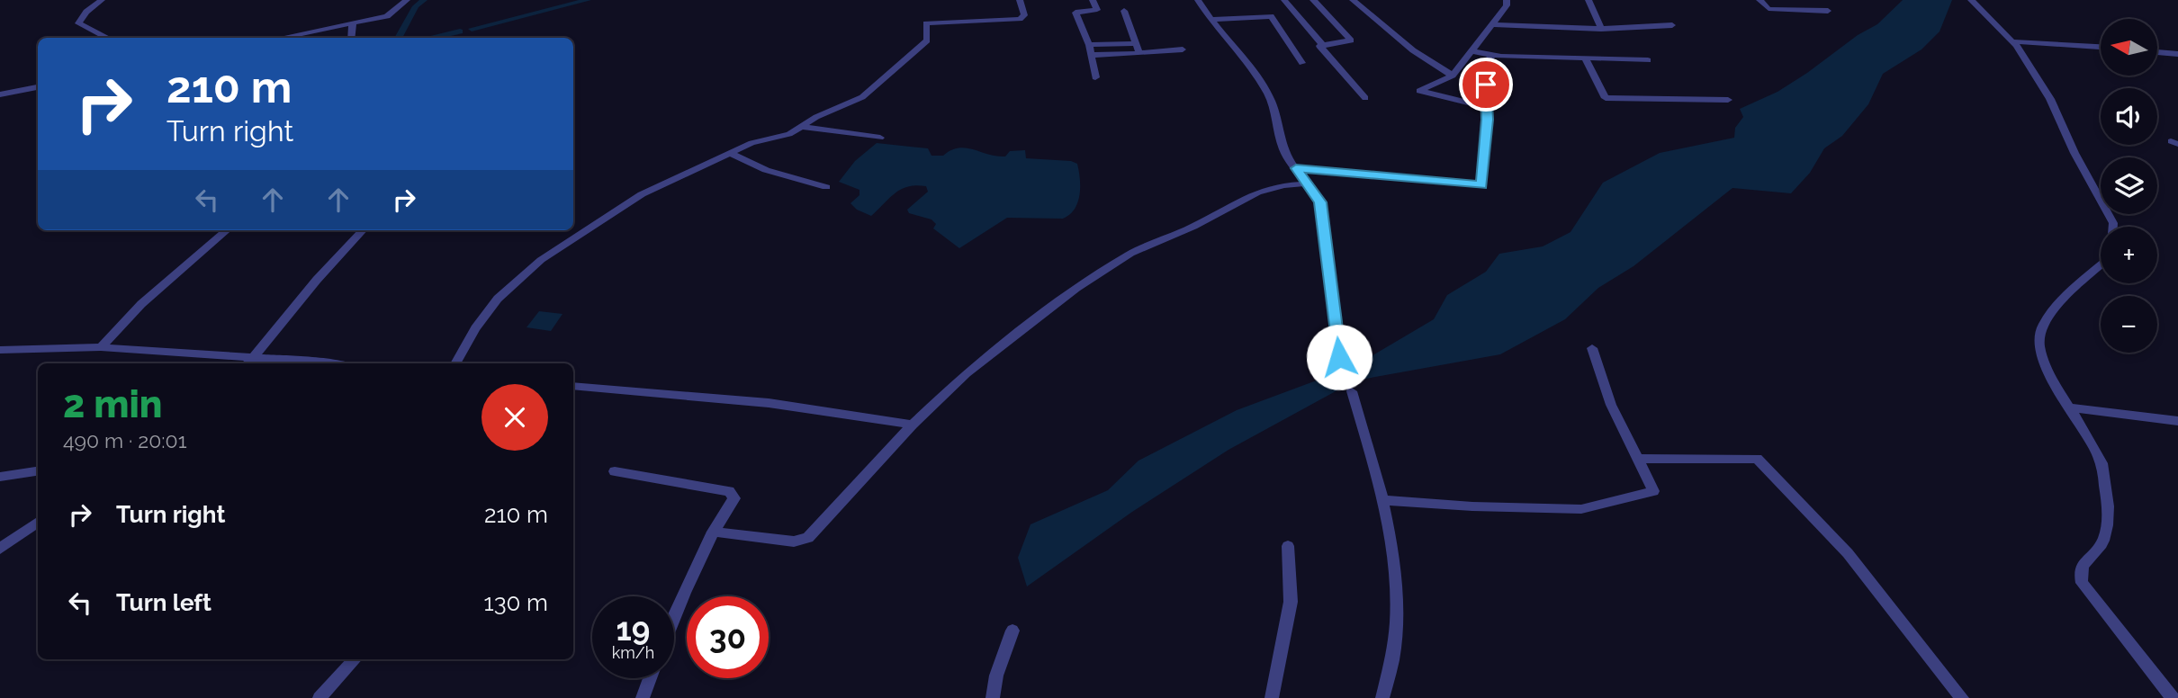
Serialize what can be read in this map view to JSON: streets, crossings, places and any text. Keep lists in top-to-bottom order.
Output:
{
  "north": "left",
  "page": {
    "map_buttons": ["+", "−"],
    "turn": ["210 m", "Turn right"],
    "heading": ["2 min", "490 m · 20:01"],
    "list": [
      {
        "name": "Turn right",
        "value": "210 m"
      },
      {
        "name": "Turn left",
        "value": "130 m"
      }
    ],
    "speed": "19 km/h",
    "limit": "30"
  }
}
